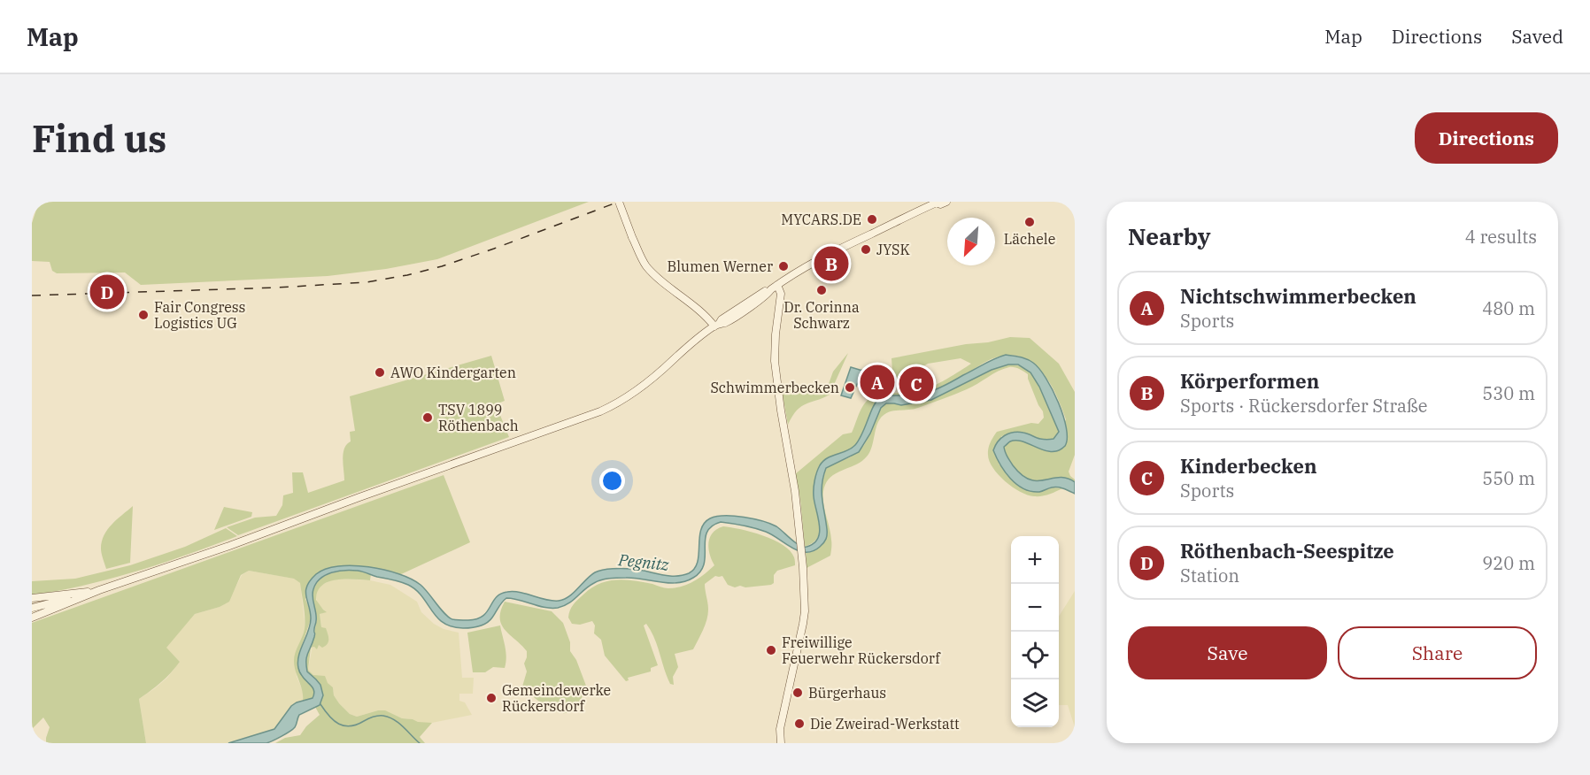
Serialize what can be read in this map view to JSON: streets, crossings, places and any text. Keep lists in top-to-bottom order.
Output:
{
  "water": ["Pegnitz"],
  "places": [
    "MYCARS.DE",
    "Lächele",
    "JYSK",
    "Blumen Werner",
    "Dr. Corinna Schwarz",
    "Fair Congress Logistics UG",
    "AWO Kindergarten",
    "Schwimmerbecken",
    "TSV 1899 Röthenbach",
    "Freiwillige Feuerwehr Rückersdorf",
    "Bürgerhaus",
    "Gemeindewerke Rückersdorf",
    "Die Zweirad-Werkstatt"
  ],
  "north": "bottom left",
  "page": {
    "header": "Map",
    "nav": ["Map", "Directions", "Saved"],
    "buttons": [
      "Directions",
      ["Save", "Share"]
    ],
    "title": "Find us",
    "heading": ["Nearby", "4 results"],
    "pins": [
      "B",
      "D",
      "A",
      "C"
    ],
    "list": [
      {
        "mark": "A",
        "name": "Nichtschwimmerbecken",
        "note": "Sports",
        "value": "480 m"
      },
      {
        "mark": "B",
        "name": "Körperformen",
        "note": "Sports · Rückersdorfer Straße",
        "value": "530 m"
      },
      {
        "mark": "C",
        "name": "Kinderbecken",
        "note": "Sports",
        "value": "550 m"
      },
      {
        "mark": "D",
        "name": "Röthenbach-Seespitze",
        "note": "Station",
        "value": "920 m"
      }
    ],
    "map_buttons": ["+", "−"]
  }
}
